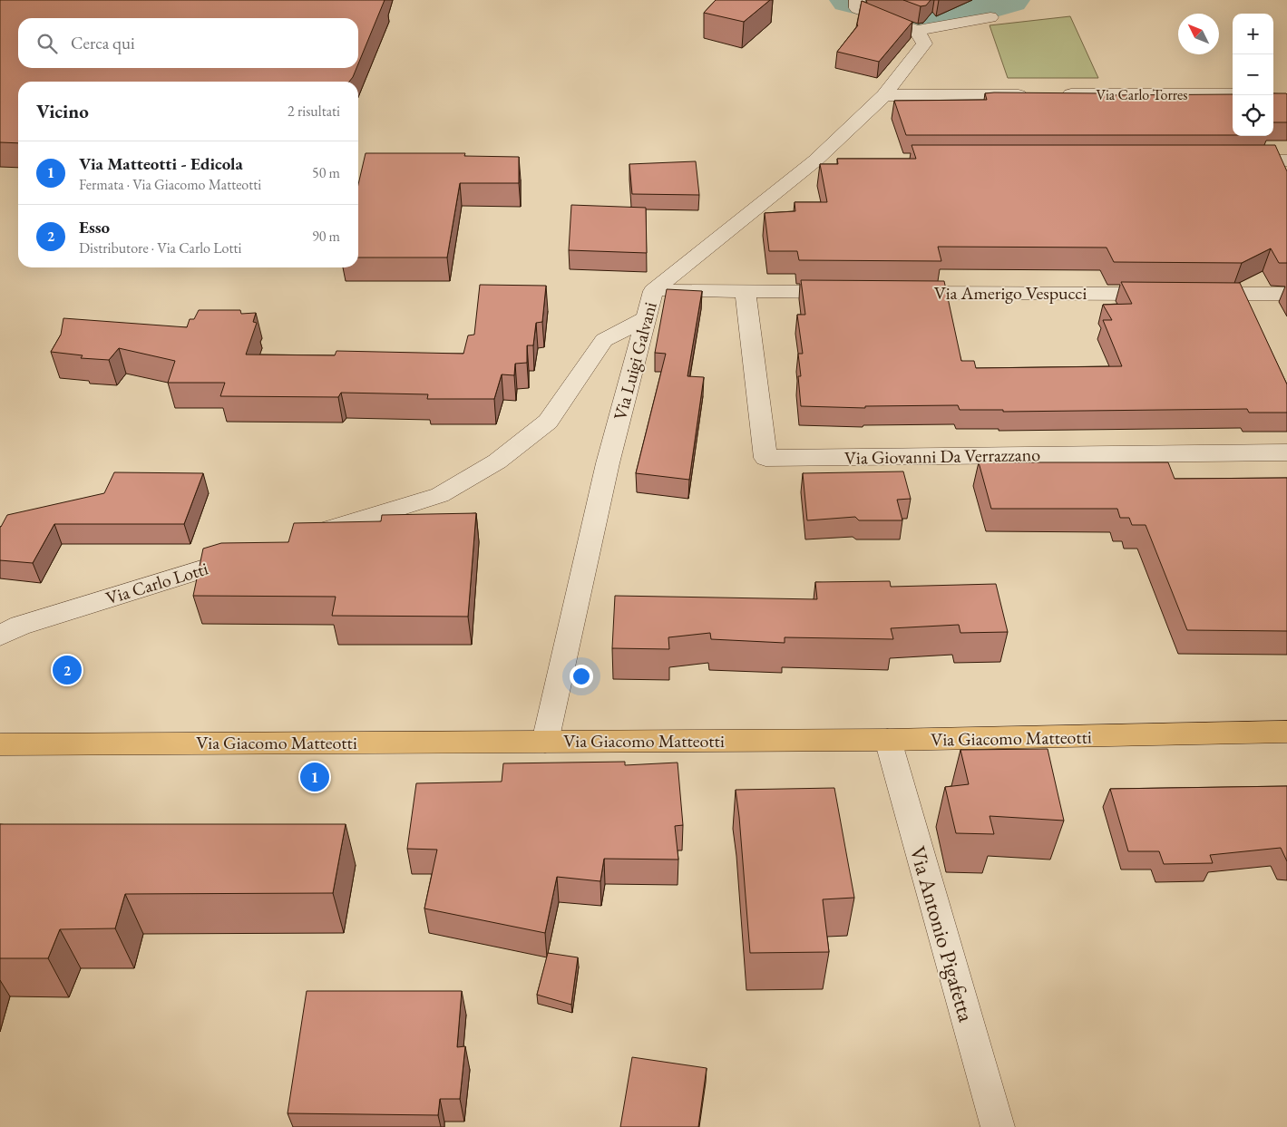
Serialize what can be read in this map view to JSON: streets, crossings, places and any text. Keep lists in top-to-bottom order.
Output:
{
  "streets": {
    "main road": ["Via Giacomo Matteotti"],
    "street": [
      "Via Carlo Torres",
      "Via Amerigo Vespucci",
      "Via Luigi Galvani",
      "Via Giovanni Da Verrazzano",
      "Via Carlo Lotti",
      "Via Antonio Pigafetta"
    ]
  },
  "crossings": [
    ["Via Luigi Galvani", "Via Giacomo Matteotti"],
    ["Via Giacomo Matteotti", "Via Antonio Pigafetta"]
  ],
  "north": "top left",
  "page": {
    "map_buttons": ["+", "−"],
    "search": "Cerca qui",
    "heading": ["Vicino", "2 risultati"],
    "list": [
      {
        "mark": "1",
        "name": "Via Matteotti - Edicola",
        "note": "Fermata · Via Giacomo Matteotti",
        "value": "50 m"
      },
      {
        "mark": "2",
        "name": "Esso",
        "note": "Distributore · Via Carlo Lotti",
        "value": "90 m"
      }
    ],
    "pins": ["2", "1"]
  }
}
